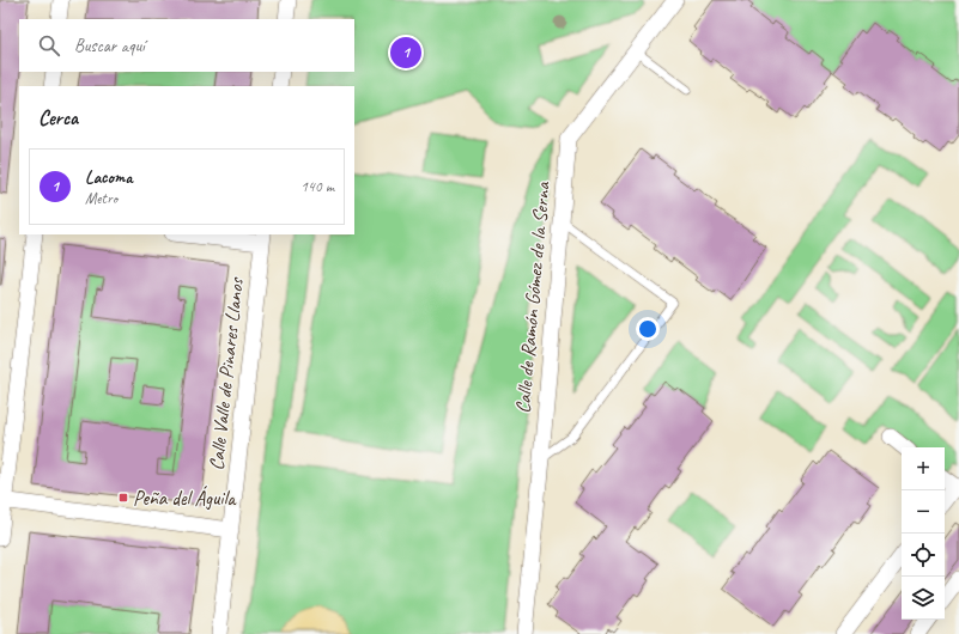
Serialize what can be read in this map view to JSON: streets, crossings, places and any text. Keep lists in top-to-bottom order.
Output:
{
  "streets": {
    "street": ["Calle de Ramón Gómez de la Serna", "Calle Valle de Pinares Llanos"]
  },
  "places": {
    "transit": ["Peña del Águila"]
  },
  "page": {
    "search": "Buscar aquí",
    "pins": "1",
    "heading": "Cerca",
    "list": [
      {
        "mark": "1",
        "name": "Lacoma",
        "note": "Metro",
        "value": "140 m"
      }
    ],
    "map_buttons": ["+", "−"]
  }
}
